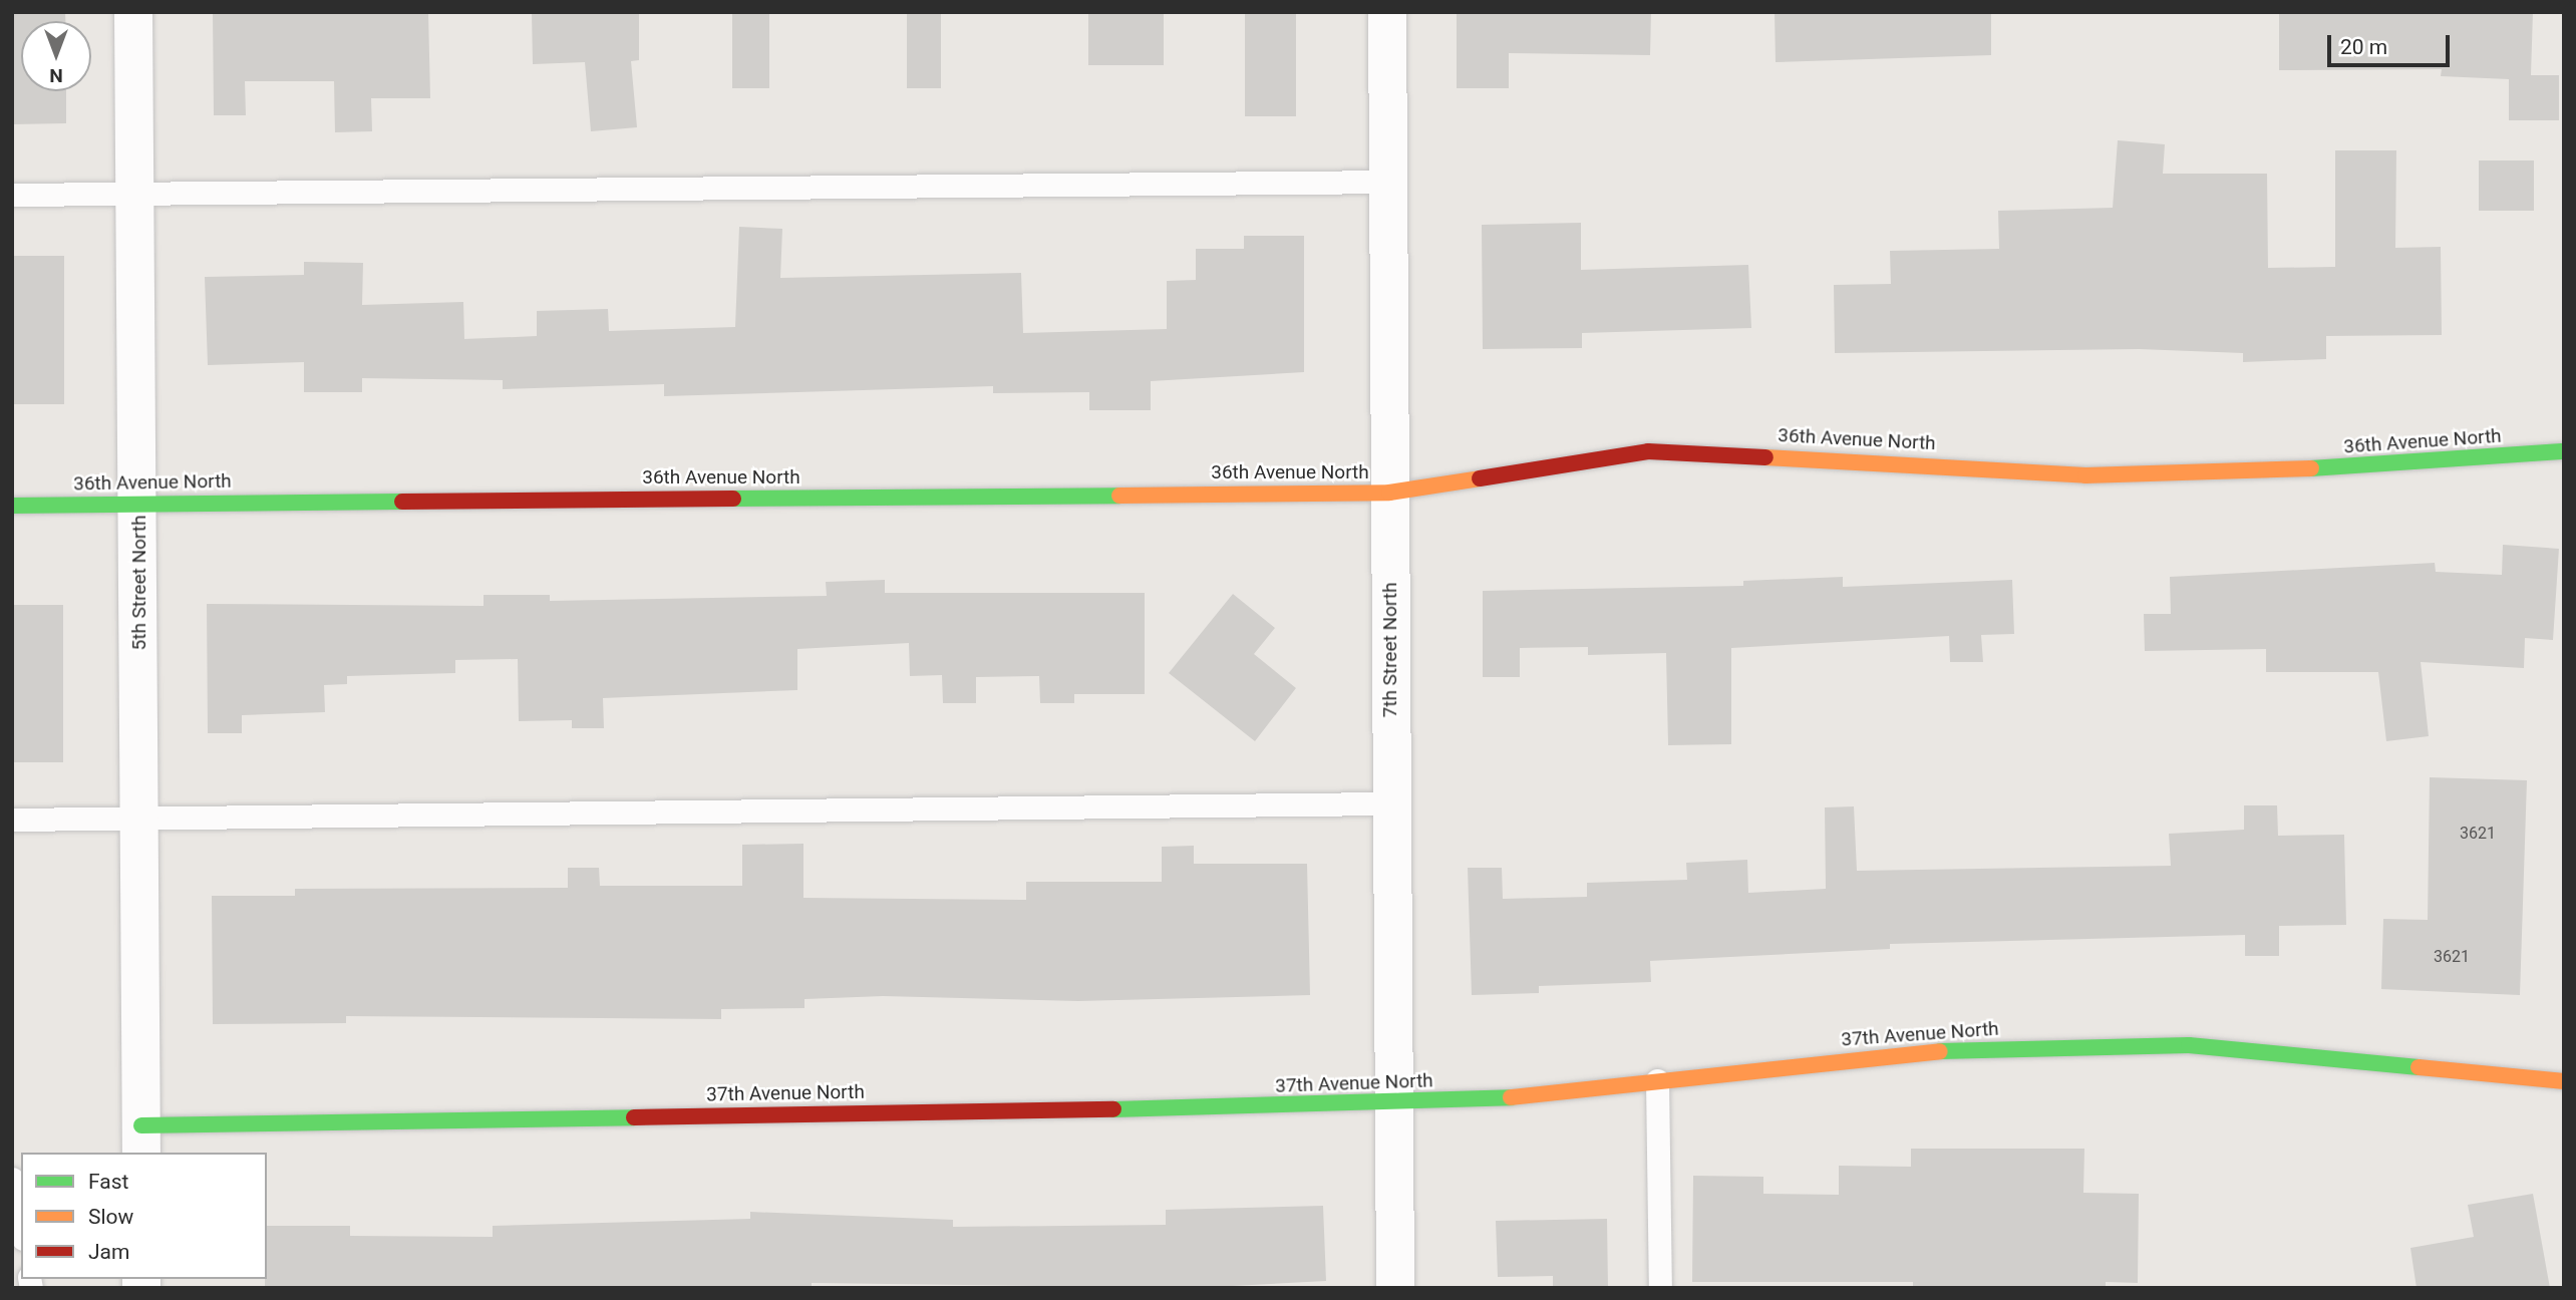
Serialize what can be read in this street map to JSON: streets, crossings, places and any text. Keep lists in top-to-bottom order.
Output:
{
  "streets": {
    "street": [
      "36th Avenue North",
      "5th Street North",
      "7th Street North",
      "37th Avenue North"
    ]
  },
  "crossings": [
    ["36th Avenue North", "5th Street North"],
    ["36th Avenue North", "7th Street North"],
    ["5th Street North", "37th Avenue North"],
    ["7th Street North", "37th Avenue North"]
  ],
  "house_numbers": ["3621", "3621"],
  "legend": ["Fast", "Slow", "Jam"],
  "scale_bar": "20 m",
  "north": "bottom"
}
